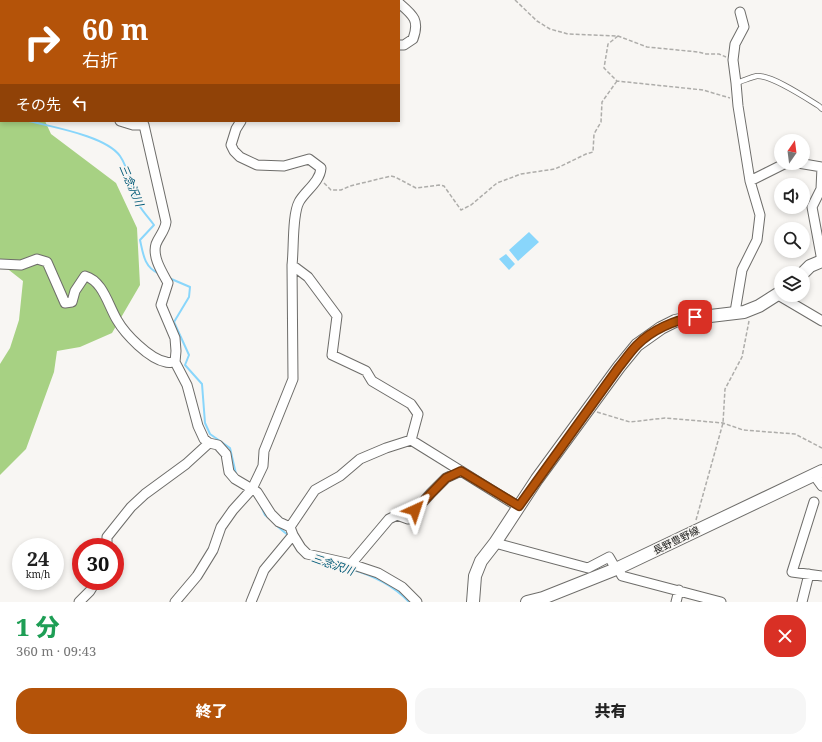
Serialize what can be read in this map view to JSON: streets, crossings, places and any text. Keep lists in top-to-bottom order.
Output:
{
  "streets": {
    "street": ["長野豊野線"]
  },
  "water": ["三念沢川"],
  "north": "top",
  "page": {
    "turn": ["60 m", "右折"],
    "then": "その先",
    "speed": "24 km/h",
    "limit": "30",
    "heading": ["1 分", "360 m · 09:43"],
    "buttons": ["終了", "共有"]
  }
}
